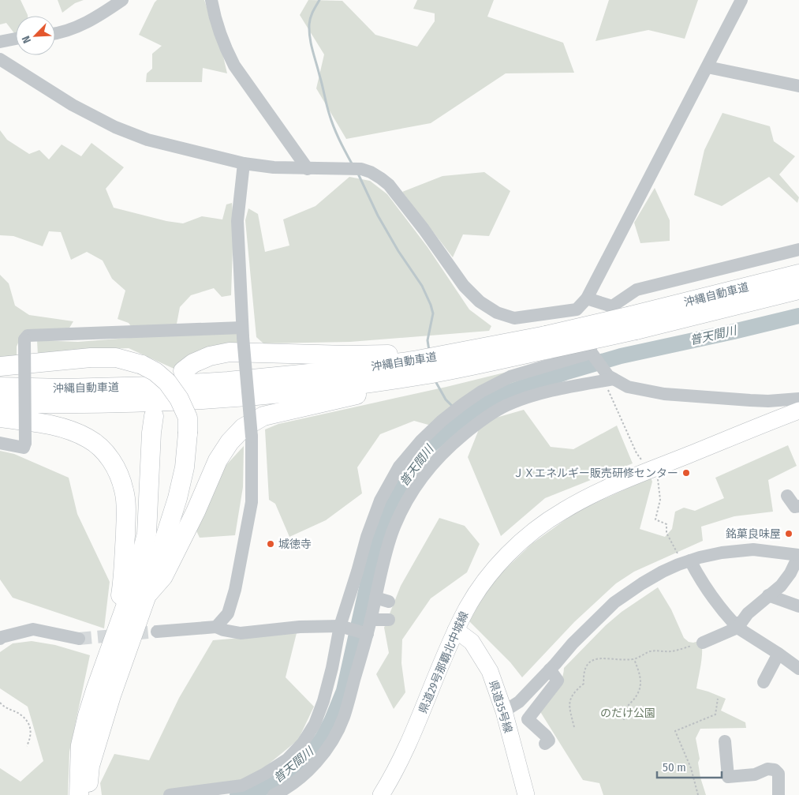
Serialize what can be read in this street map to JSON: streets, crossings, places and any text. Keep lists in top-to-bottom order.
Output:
{
  "streets": {
    "highway": ["沖縄自動車道"],
    "main road": ["県道29号那覇北中城線", "県道35号線"]
  },
  "crossings": [
    ["県道29号那覇北中城線", "県道35号線"]
  ],
  "water": ["普天間川"],
  "parks": ["のだけ公園"],
  "places": ["ＪＸエネルギー販売研修センター", "銘菓良味屋", "城徳寺"],
  "scale_bar": "50 m",
  "north": "bottom left"
}
